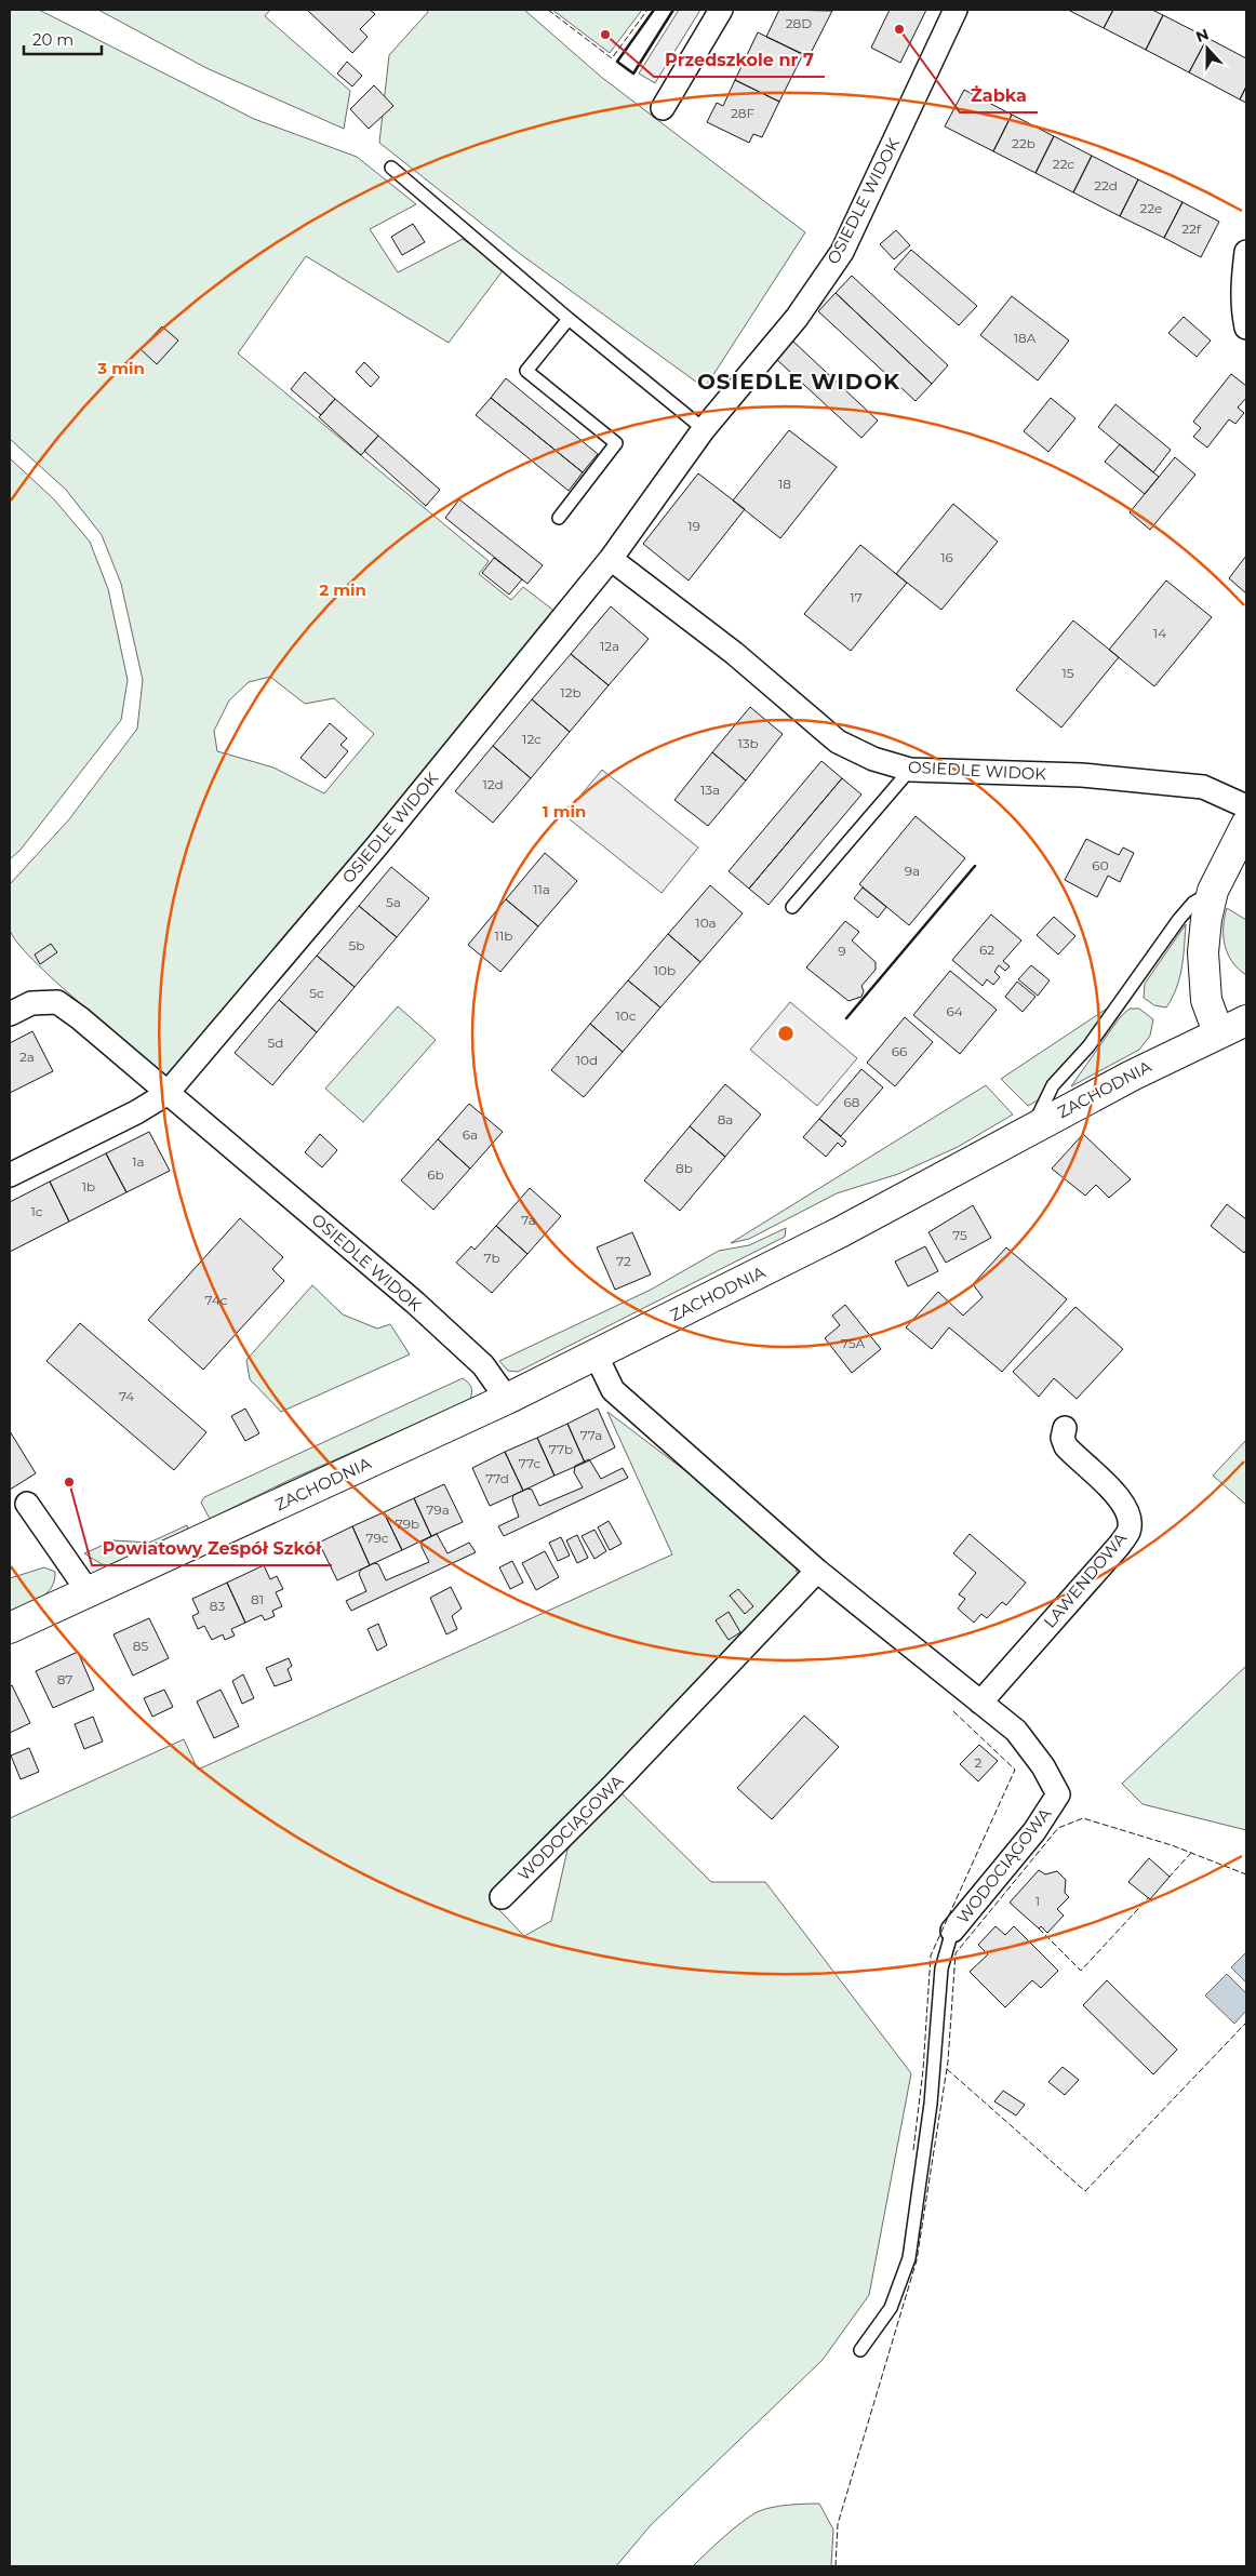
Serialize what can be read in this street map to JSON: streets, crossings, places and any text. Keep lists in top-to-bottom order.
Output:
{
  "streets": {
    "street": [
      "OSIEDLE WIDOK",
      "ZACHODNIA",
      "LAWENDOWA",
      "WODOCIĄGOWA"
    ]
  },
  "crossings": [
    ["OSIEDLE WIDOK", "ZACHODNIA"],
    ["ZACHODNIA", "WODOCIĄGOWA"],
    ["LAWENDOWA", "WODOCIĄGOWA"]
  ],
  "districts": ["OSIEDLE WIDOK"],
  "places": ["Żabka", "Przedszkole nr 7", "Powiatowy Zespół Szkół"],
  "house_numbers": [
    "28D",
    "28F",
    "22b",
    "22c",
    "22d",
    "22e",
    "22f",
    "18A",
    "18",
    "19",
    "16",
    "17",
    "14",
    "12a",
    "15",
    "12b",
    "12c",
    "13b",
    "12d",
    "13a",
    "60",
    "9a",
    "11a",
    "5a",
    "10a",
    "11b",
    "5b",
    "62",
    "9",
    "10b",
    "5c",
    "64",
    "10c",
    "5d",
    "66",
    "2a",
    "10d",
    "68",
    "8a",
    "6a",
    "1a",
    "8b",
    "6b",
    "1b",
    "1c",
    "7a",
    "75",
    "7b",
    "72",
    "74c",
    "75A",
    "74",
    "77a",
    "77b",
    "77c",
    "77d",
    "79a",
    "79b",
    "79c",
    "81",
    "83",
    "85",
    "87",
    "2",
    "1"
  ],
  "scale_bar": "20 m",
  "north": "top",
  "rings": ["3 min", "2 min", "1 min"]
}
